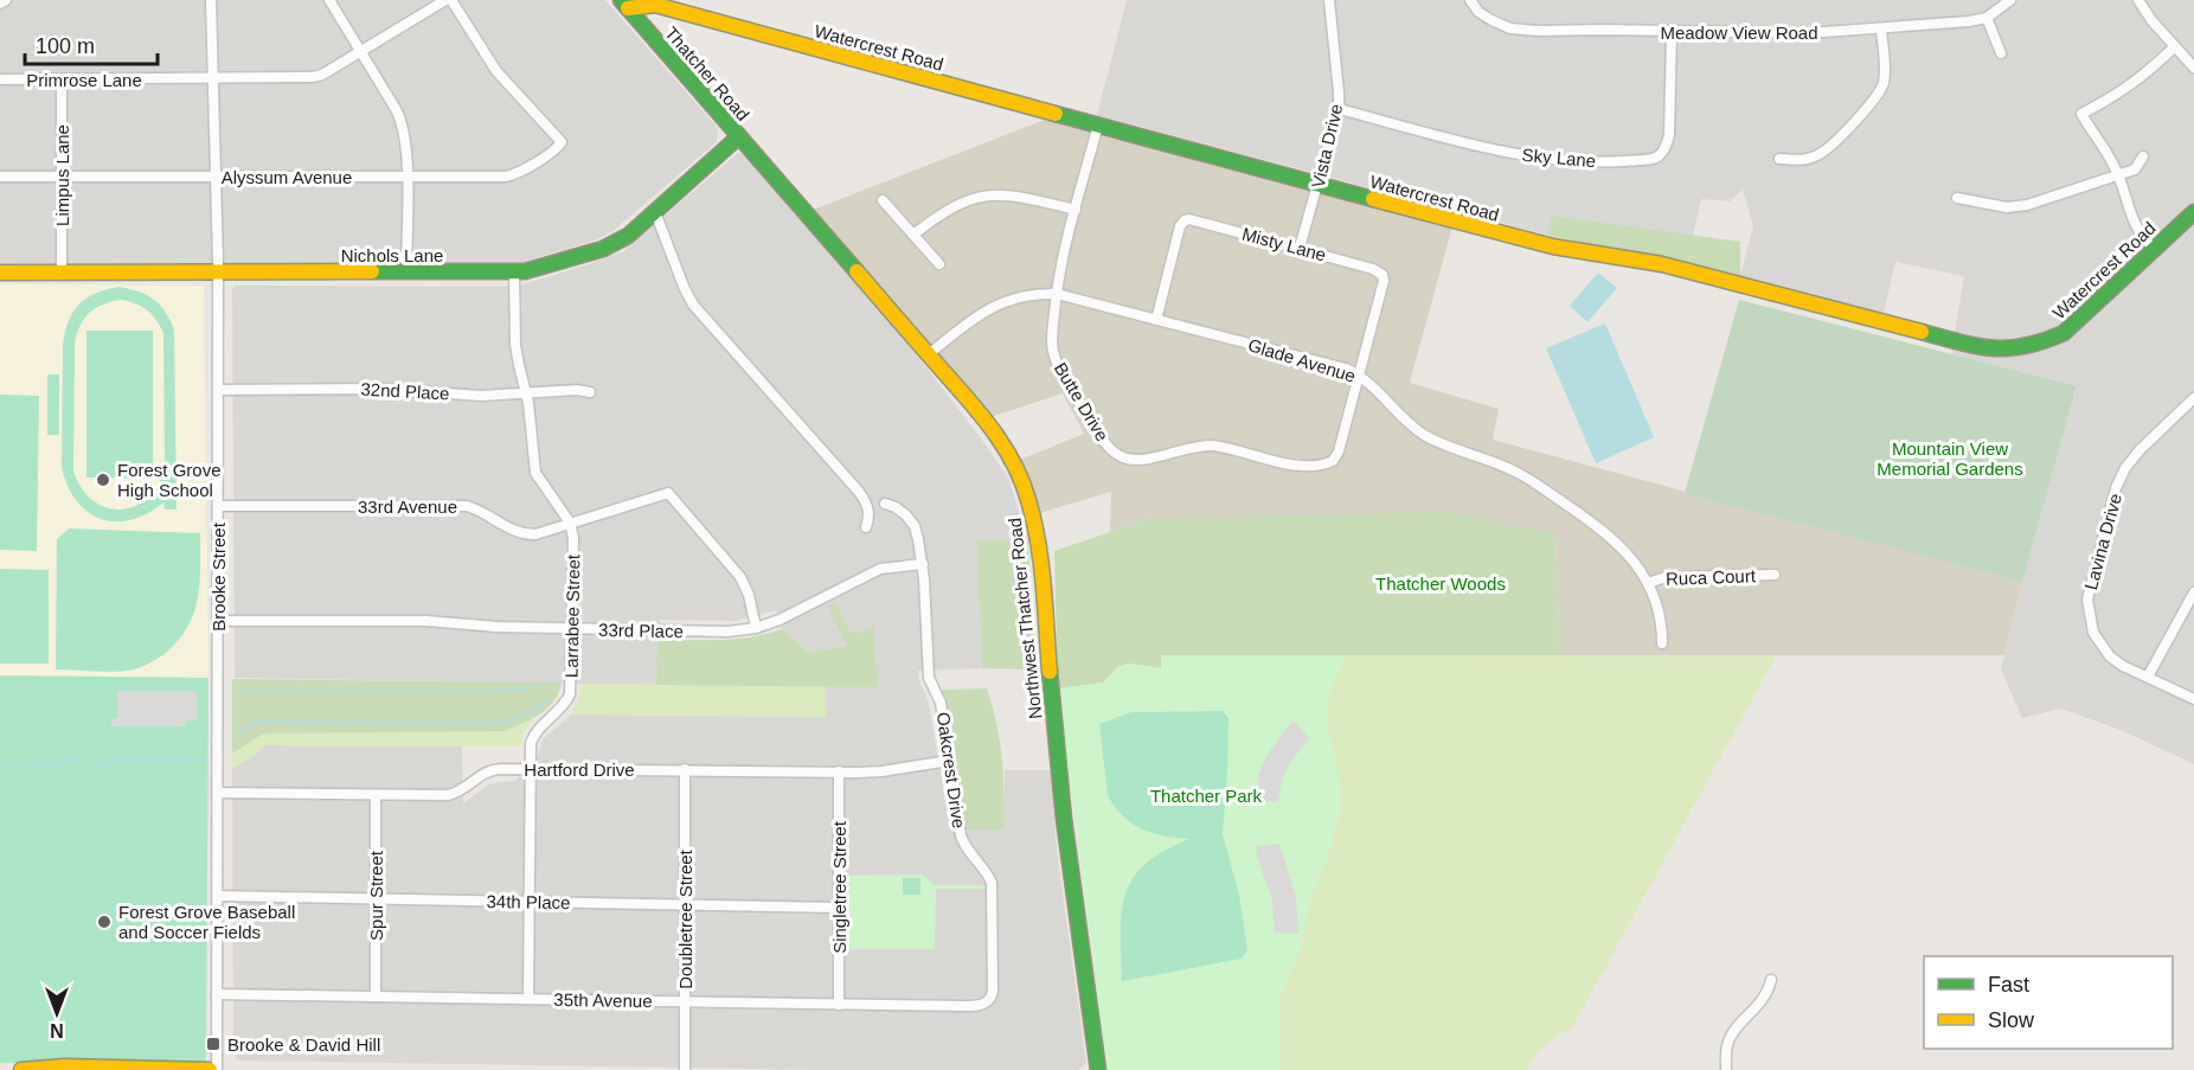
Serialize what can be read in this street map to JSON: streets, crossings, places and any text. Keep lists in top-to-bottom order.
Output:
{
  "streets": {
    "street": [
      "Meadow View Road",
      "Watercrest Road",
      "Thatcher Road",
      "Primrose Lane",
      "Vista Drive",
      "Sky Lane",
      "Limpus Lane",
      "Alyssum Avenue",
      "Misty Lane",
      "Nichols Lane",
      "Glade Avenue",
      "32nd Place",
      "Butte Drive",
      "33rd Avenue",
      "Lavina Drive",
      "Brooke Street",
      "Ruca Court",
      "Larrabee Street",
      "Northwest Thatcher Road",
      "33rd Place",
      "Hartford Drive",
      "Oakcrest Drive",
      "Singletree Street",
      "Spur Street",
      "34th Place",
      "Doubletree Street",
      "35th Avenue"
    ]
  },
  "crossings": [
    ["Meadow View Road", "Sky Lane"],
    ["Watercrest Road", "Thatcher Road"],
    ["Watercrest Road", "Vista Drive"],
    ["Watercrest Road", "Butte Drive"],
    ["Thatcher Road", "Nichols Lane"],
    ["Thatcher Road", "Northwest Thatcher Road"],
    ["Primrose Lane", "Limpus Lane"],
    ["Primrose Lane", "Brooke Street"],
    ["Vista Drive", "Sky Lane"],
    ["Vista Drive", "Misty Lane"],
    ["Limpus Lane", "Alyssum Avenue"],
    ["Limpus Lane", "Nichols Lane"],
    ["Alyssum Avenue", "Brooke Street"],
    ["Misty Lane", "Glade Avenue"],
    ["Misty Lane", "Butte Drive"],
    ["Nichols Lane", "Brooke Street"],
    ["Nichols Lane", "Larrabee Street"],
    ["Nichols Lane", "Northwest Thatcher Road"],
    ["Glade Avenue", "Butte Drive"],
    ["Glade Avenue", "Ruca Court"],
    ["Glade Avenue", "Northwest Thatcher Road"],
    ["32nd Place", "Brooke Street"],
    ["32nd Place", "Larrabee Street"],
    ["33rd Avenue", "Brooke Street"],
    ["33rd Avenue", "Larrabee Street"],
    ["33rd Avenue", "33rd Place"],
    ["Brooke Street", "33rd Place"],
    ["Brooke Street", "Hartford Drive"],
    ["Brooke Street", "34th Place"],
    ["Brooke Street", "35th Avenue"],
    ["Larrabee Street", "33rd Place"],
    ["Larrabee Street", "Hartford Drive"],
    ["Larrabee Street", "34th Place"],
    ["Larrabee Street", "35th Avenue"],
    ["33rd Place", "Oakcrest Drive"],
    ["Hartford Drive", "Oakcrest Drive"],
    ["Hartford Drive", "Singletree Street"],
    ["Hartford Drive", "Spur Street"],
    ["Hartford Drive", "Doubletree Street"],
    ["Oakcrest Drive", "35th Avenue"],
    ["Singletree Street", "34th Place"],
    ["Singletree Street", "35th Avenue"],
    ["Spur Street", "34th Place"],
    ["Spur Street", "35th Avenue"],
    ["34th Place", "Doubletree Street"],
    ["Doubletree Street", "35th Avenue"]
  ],
  "parks": ["Mountain View Memorial Gardens", "Thatcher Woods", "Thatcher Park"],
  "places": {
    "other": ["Forest Grove High School", "Forest Grove Baseball and Soccer Fields"],
    "transit": ["Brooke & David Hill"]
  },
  "legend": ["Fast", "Slow"],
  "scale_bar": "100 m",
  "north": "bottom"
}
